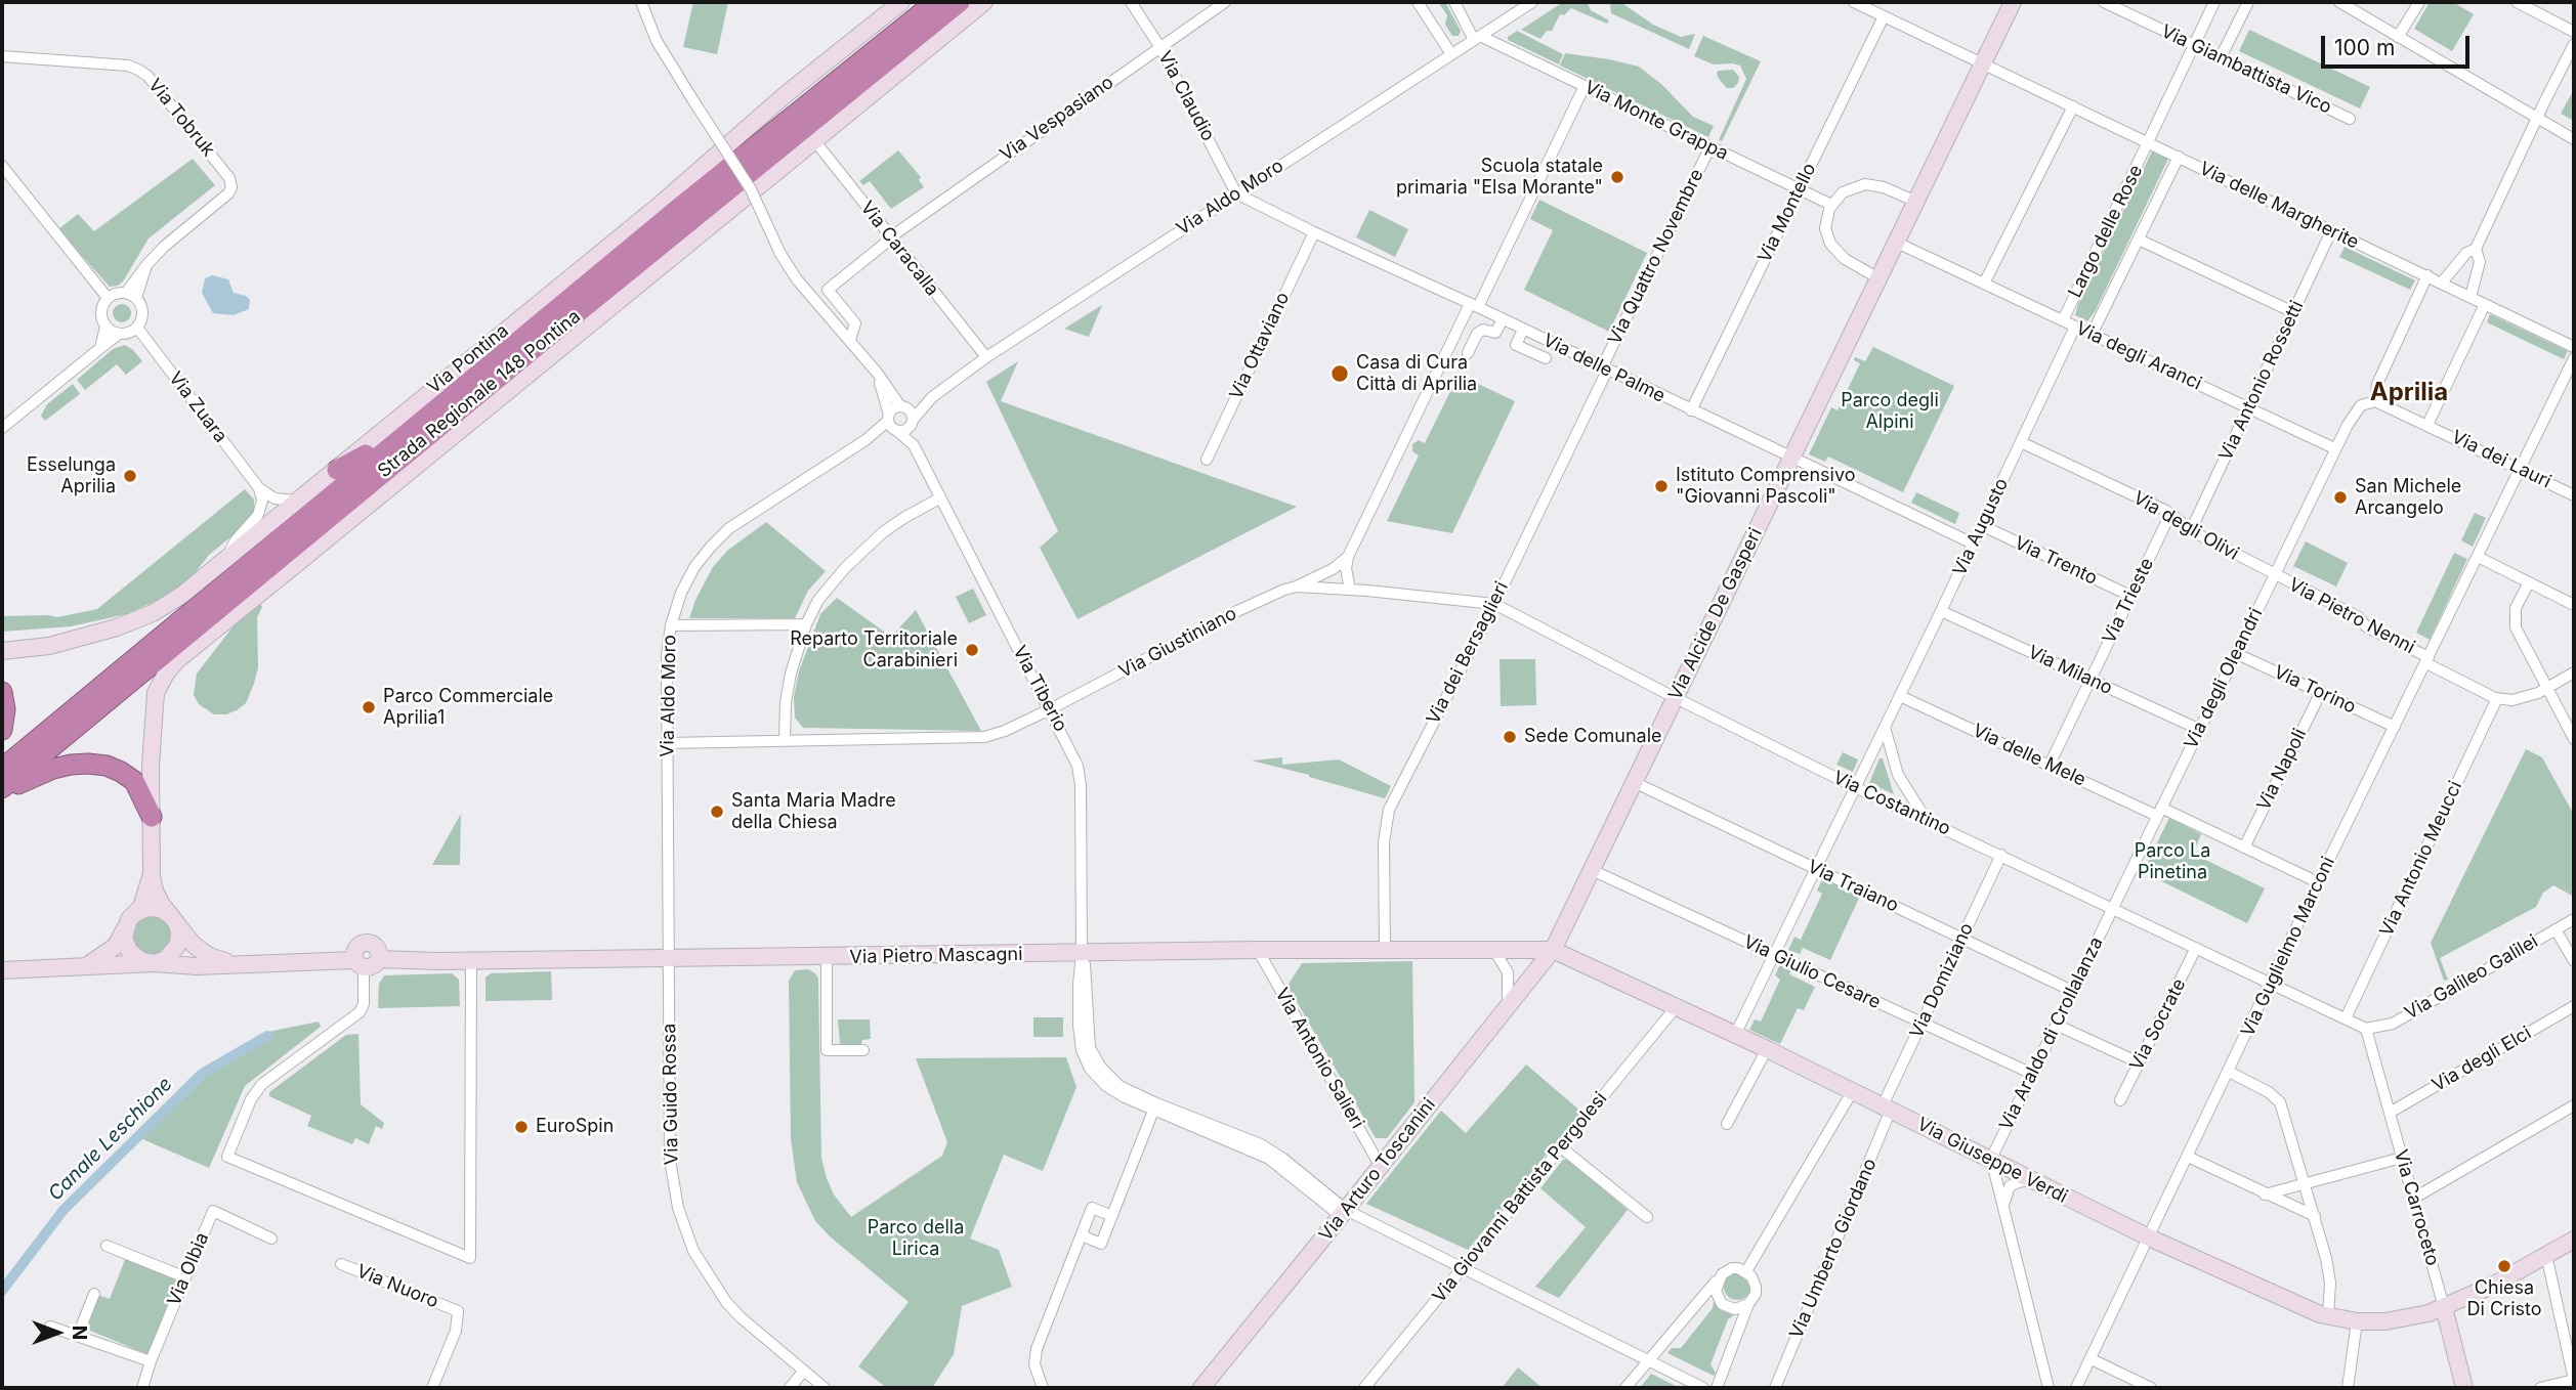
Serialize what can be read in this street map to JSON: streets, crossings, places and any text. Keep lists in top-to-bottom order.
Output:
{
  "streets": {
    "highway": ["Strada Regionale 148 Pontina"],
    "street": [
      "Via Giambattista Vico",
      "Via Claudio",
      "Via Tobruk",
      "Via Vespasiano",
      "Via Monte Grappa",
      "Via Aldo Moro",
      "Via delle Margherite",
      "Via Montello",
      "Largo delle Rose",
      "Via Caracalla",
      "Via Quattro Novembre",
      "Via Ottaviano",
      "Via degli Aranci",
      "Via Pontina",
      "Via delle Palme",
      "Via Antonio Rossetti",
      "Via Zuara",
      "Via dei Lauri",
      "Via degli Olivi",
      "Via Augusto",
      "Via Trento",
      "Via Trieste",
      "Via Alcide De Gasperi",
      "Via Pietro Nenni",
      "Via Giustiniano",
      "Via dei Bersaglieri",
      "Via Milano",
      "Via degli Oleandri",
      "Via Tiberio",
      "Via Torino",
      "Via delle Mele",
      "Via Napoli",
      "Via Costantino",
      "Via Antonio Meucci",
      "Via Traiano",
      "Via Guglielmo Marconi",
      "Via Pietro Mascagni",
      "Via Giulio Cesare",
      "Via Galileo Galilei",
      "Via Domiziano",
      "Via Socrate",
      "Via Araldo di Crollalanza",
      "Via Antonio Salieri",
      "Via degli Elci",
      "Via Guido Rossa",
      "Via Giuseppe Verdi",
      "Via Arturo Toscanini",
      "Via Giovanni Battista Pergolesi",
      "Via Carroceto",
      "Via Umberto Giordano",
      "Via Olbia",
      "Via Nuoro"
    ]
  },
  "crossings": [
    ["Via Giambattista Vico", "Largo delle Rose"],
    ["Via Claudio", "Via Vespasiano"],
    ["Via Claudio", "Via Aldo Moro"],
    ["Via Claudio", "Via delle Palme"],
    ["Via Tobruk", "Via Zuara"],
    ["Via Vespasiano", "Via Caracalla"],
    ["Via Monte Grappa", "Via Aldo Moro"],
    ["Via Monte Grappa", "Via Montello"],
    ["Via Monte Grappa", "Via Quattro Novembre"],
    ["Via Aldo Moro", "Via Caracalla"],
    ["Via Aldo Moro", "Via delle Palme"],
    ["Via Aldo Moro", "Via Giustiniano"],
    ["Via Aldo Moro", "Via Tiberio"],
    ["Via Aldo Moro", "Via Pietro Mascagni"],
    ["Via Aldo Moro", "Via Guido Rossa"],
    ["Via delle Margherite", "Via Montello"],
    ["Via delle Margherite", "Largo delle Rose"],
    ["Via delle Margherite", "Via Antonio Rossetti"],
    ["Via delle Margherite", "Via Alcide De Gasperi"],
    ["Via Montello", "Via delle Palme"],
    ["Largo delle Rose", "Via degli Aranci"],
    ["Via Quattro Novembre", "Via delle Palme"],
    ["Via Quattro Novembre", "Via dei Bersaglieri"],
    ["Via Ottaviano", "Via delle Palme"],
    ["Via degli Aranci", "Via Antonio Rossetti"],
    ["Via degli Aranci", "Via Augusto"],
    ["Via degli Aranci", "Via Alcide De Gasperi"],
    ["Via degli Aranci", "Via degli Oleandri"],
    ["Via delle Palme", "Via Augusto"],
    ["Via delle Palme", "Via Alcide De Gasperi"],
    ["Via delle Palme", "Via dei Bersaglieri"],
    ["Via Antonio Rossetti", "Via degli Olivi"],
    ["Via dei Lauri", "Via degli Oleandri"],
    ["Via dei Lauri", "Via Guglielmo Marconi"],
    ["Via degli Olivi", "Via Augusto"],
    ["Via degli Olivi", "Via Trieste"],
    ["Via degli Olivi", "Via Pietro Nenni"],
    ["Via degli Olivi", "Via degli Oleandri"],
    ["Via Augusto", "Via Trento"],
    ["Via Augusto", "Via Milano"],
    ["Via Augusto", "Via delle Mele"],
    ["Via Augusto", "Via Costantino"],
    ["Via Augusto", "Via Traiano"],
    ["Via Augusto", "Via Giulio Cesare"],
    ["Via Augusto", "Via Giuseppe Verdi"],
    ["Via Trento", "Via Trieste"],
    ["Via Trieste", "Via Milano"],
    ["Via Trieste", "Via delle Mele"],
    ["Via Alcide De Gasperi", "Via Giustiniano"],
    ["Via Alcide De Gasperi", "Via Costantino"],
    ["Via Alcide De Gasperi", "Via Traiano"],
    ["Via Alcide De Gasperi", "Via Pietro Mascagni"],
    ["Via Alcide De Gasperi", "Via Giulio Cesare"],
    ["Via Alcide De Gasperi", "Via Giuseppe Verdi"],
    ["Via Alcide De Gasperi", "Via Arturo Toscanini"],
    ["Via Pietro Nenni", "Via degli Oleandri"],
    ["Via Pietro Nenni", "Via Antonio Meucci"],
    ["Via Pietro Nenni", "Via Guglielmo Marconi"],
    ["Via Giustiniano", "Via dei Bersaglieri"],
    ["Via Giustiniano", "Via Tiberio"],
    ["Via Giustiniano", "Via Costantino"],
    ["Via dei Bersaglieri", "Via Pietro Mascagni"],
    ["Via Milano", "Via degli Oleandri"],
    ["Via degli Oleandri", "Via Torino"],
    ["Via degli Oleandri", "Via delle Mele"],
    ["Via degli Oleandri", "Via Costantino"],
    ["Via degli Oleandri", "Via Araldo di Crollalanza"],
    ["Via Tiberio", "Via Pietro Mascagni"],
    ["Via Tiberio", "Via Arturo Toscanini"],
    ["Via Tiberio", "Via Giovanni Battista Pergolesi"],
    ["Via Torino", "Via Napoli"],
    ["Via Torino", "Via Guglielmo Marconi"],
    ["Via delle Mele", "Via Napoli"],
    ["Via delle Mele", "Via Guglielmo Marconi"],
    ["Via Costantino", "Via Antonio Meucci"],
    ["Via Costantino", "Via Guglielmo Marconi"],
    ["Via Costantino", "Via Galileo Galilei"],
    ["Via Costantino", "Via Domiziano"],
    ["Via Costantino", "Via Socrate"],
    ["Via Costantino", "Via Araldo di Crollalanza"],
    ["Via Costantino", "Via Carroceto"],
    ["Via Traiano", "Via Domiziano"],
    ["Via Traiano", "Via Araldo di Crollalanza"],
    ["Via Guglielmo Marconi", "Via Giuseppe Verdi"],
    ["Via Pietro Mascagni", "Via Antonio Salieri"],
    ["Via Pietro Mascagni", "Via Guido Rossa"],
    ["Via Pietro Mascagni", "Via Giuseppe Verdi"],
    ["Via Pietro Mascagni", "Via Arturo Toscanini"],
    ["Via Giulio Cesare", "Via Domiziano"],
    ["Via Giulio Cesare", "Via Araldo di Crollalanza"],
    ["Via Galileo Galilei", "Via Carroceto"],
    ["Via Domiziano", "Via Giuseppe Verdi"],
    ["Via Domiziano", "Via Umberto Giordano"],
    ["Via Araldo di Crollalanza", "Via Giuseppe Verdi"],
    ["Via Antonio Salieri", "Via Arturo Toscanini"],
    ["Via degli Elci", "Via Carroceto"],
    ["Via Giuseppe Verdi", "Via Arturo Toscanini"],
    ["Via Giuseppe Verdi", "Via Giovanni Battista Pergolesi"],
    ["Via Giuseppe Verdi", "Via Carroceto"],
    ["Via Giuseppe Verdi", "Via Umberto Giordano"]
  ],
  "districts": ["Aprilia"],
  "water": ["Canale Leschione"],
  "parks": ["Parco degli Alpini", "Parco La Pinetina", "Parco della Lirica"],
  "places": [
    "Scuola statale primaria \"Elsa Morante\"",
    "Casa di Cura Città di Aprilia",
    "Esselunga Aprilia",
    "Istituto Comprensivo \"Giovanni Pascoli\"",
    "San Michele Arcangelo",
    "Reparto Territoriale Carabinieri",
    "Parco Commerciale Aprilia1",
    "Sede Comunale",
    "Santa Maria Madre della Chiesa",
    "EuroSpin",
    "Chiesa Di Cristo"
  ],
  "scale_bar": "100 m",
  "north": "right"
}
